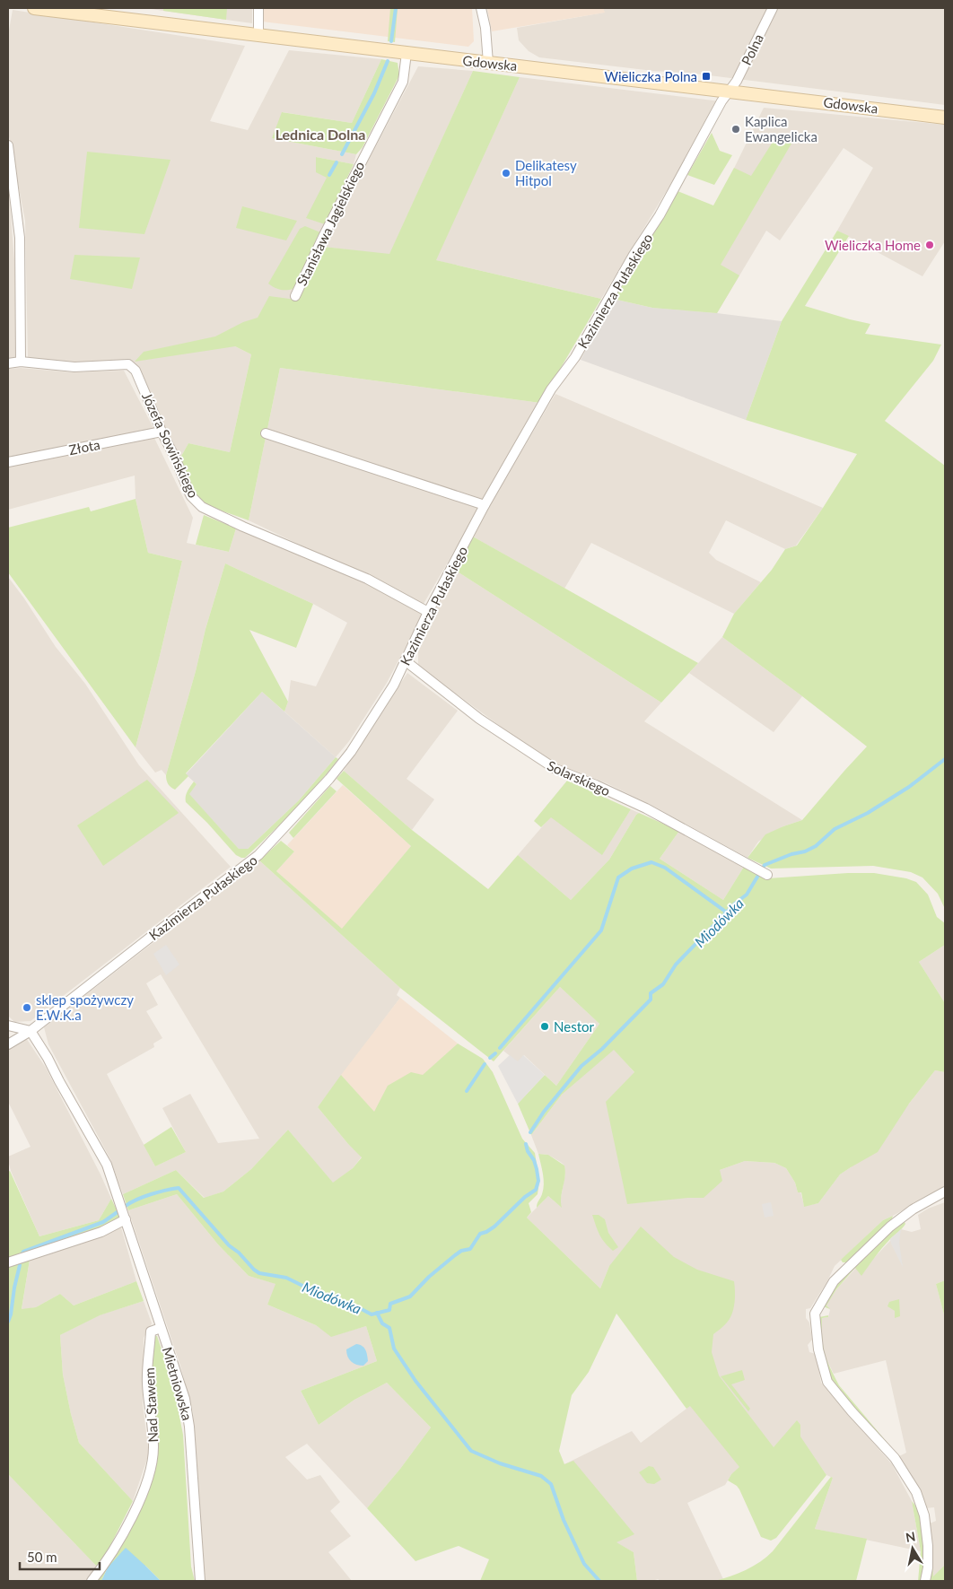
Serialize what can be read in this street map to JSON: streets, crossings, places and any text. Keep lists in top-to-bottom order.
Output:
{
  "streets": {
    "main road": ["Gdowska"],
    "street": [
      "Polna",
      "Stanisława Jagielskiego",
      "Kazimierza Pułaskiego",
      "Józefa Sowińskiego",
      "Złota",
      "Solarskiego",
      "Mietniowska",
      "Nad Stawem"
    ]
  },
  "crossings": [
    ["Polna", "Gdowska"],
    ["Polna", "Kazimierza Pułaskiego"],
    ["Gdowska", "Stanisława Jagielskiego"],
    ["Gdowska", "Kazimierza Pułaskiego"],
    ["Kazimierza Pułaskiego", "Józefa Sowińskiego"],
    ["Kazimierza Pułaskiego", "Solarskiego"],
    ["Kazimierza Pułaskiego", "Mietniowska"],
    ["Józefa Sowińskiego", "Złota"],
    ["Mietniowska", "Nad Stawem"]
  ],
  "districts": ["Lednica Dolna"],
  "water": ["Miodówka"],
  "places": {
    "transit": ["Wieliczka Polna"],
    "other": [
      "Kaplica Ewangelicka",
      "Delikatesy Hitpol",
      "Wieliczka Home",
      "sklep spożywczy E.W.K.a",
      "Nestor"
    ]
  },
  "scale_bar": "50 m",
  "north": "top"
}
